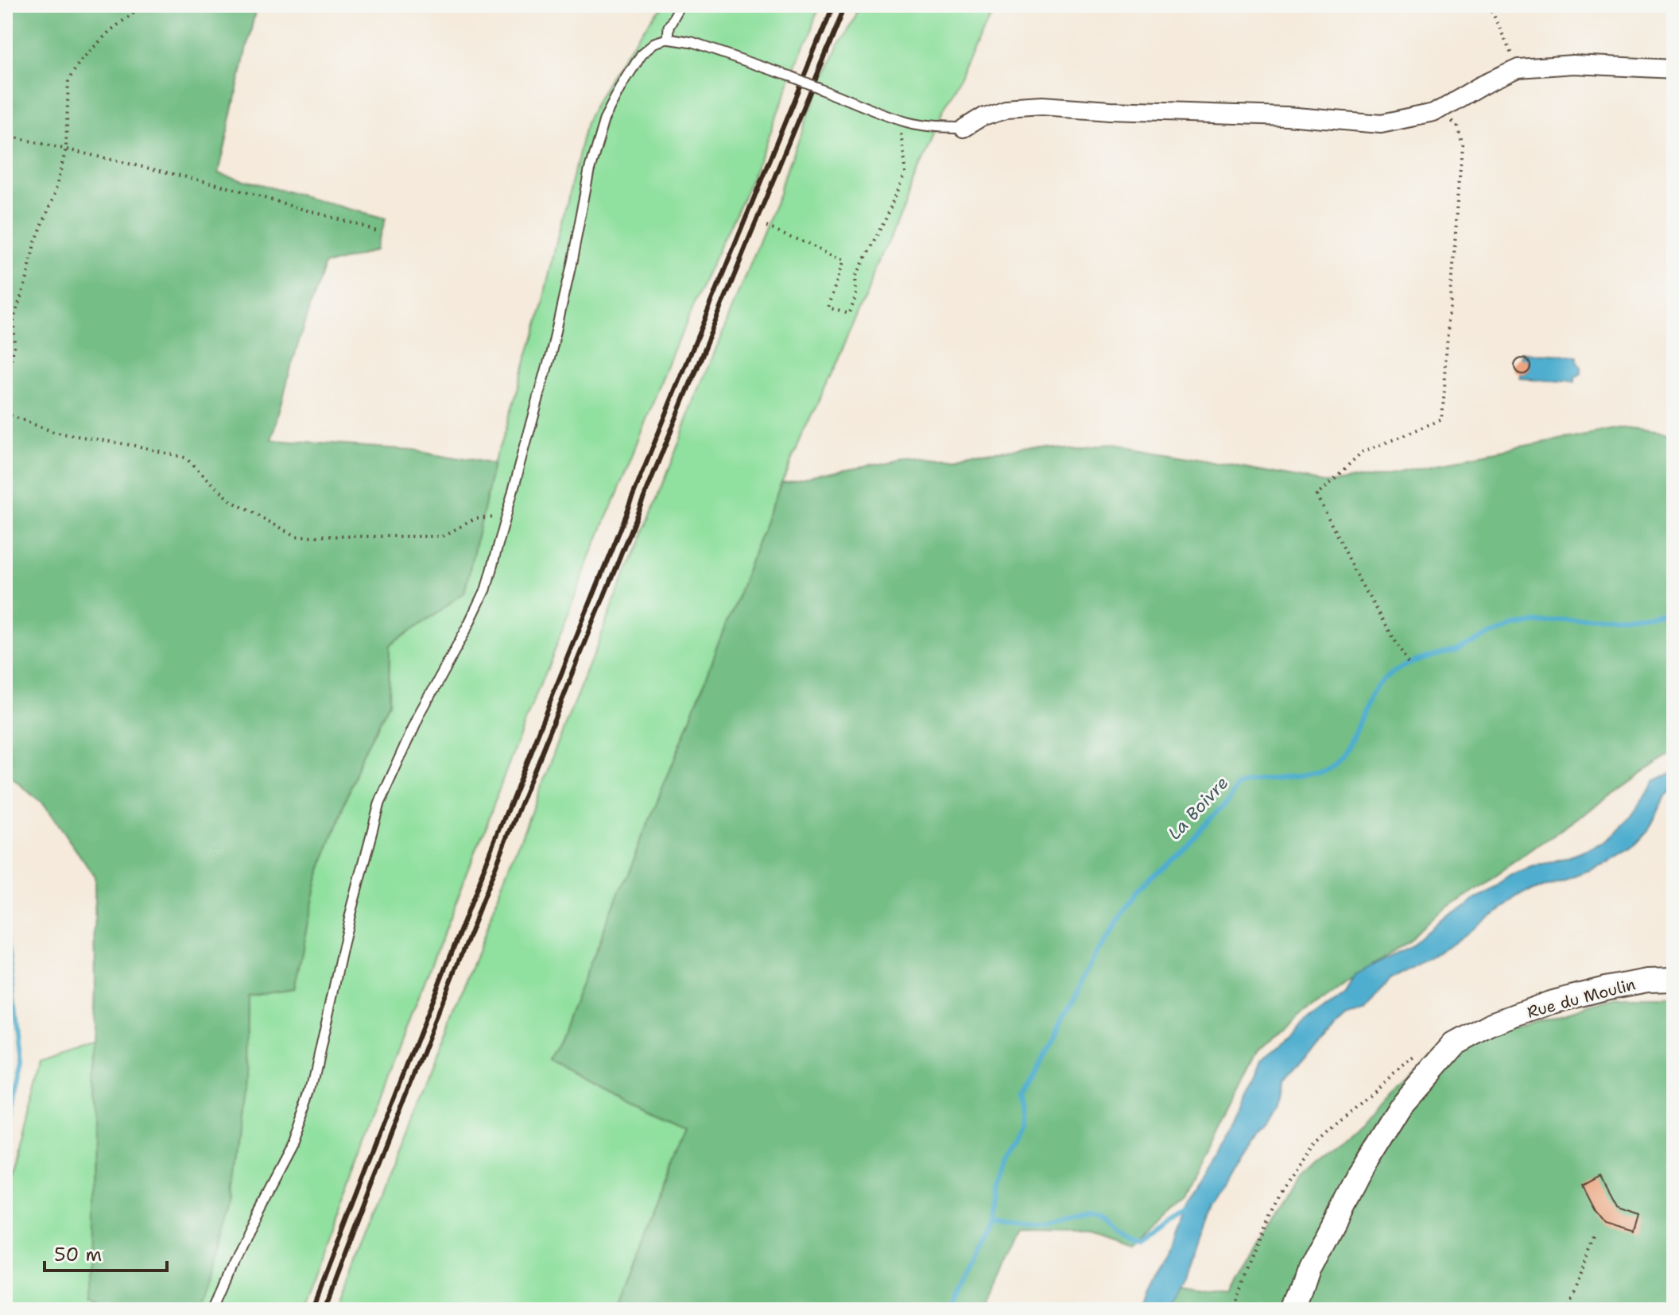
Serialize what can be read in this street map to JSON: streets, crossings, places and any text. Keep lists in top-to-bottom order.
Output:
{
  "streets": {
    "street": ["Rue du Moulin"]
  },
  "water": ["La Boivre"],
  "scale_bar": "50 m"
}
